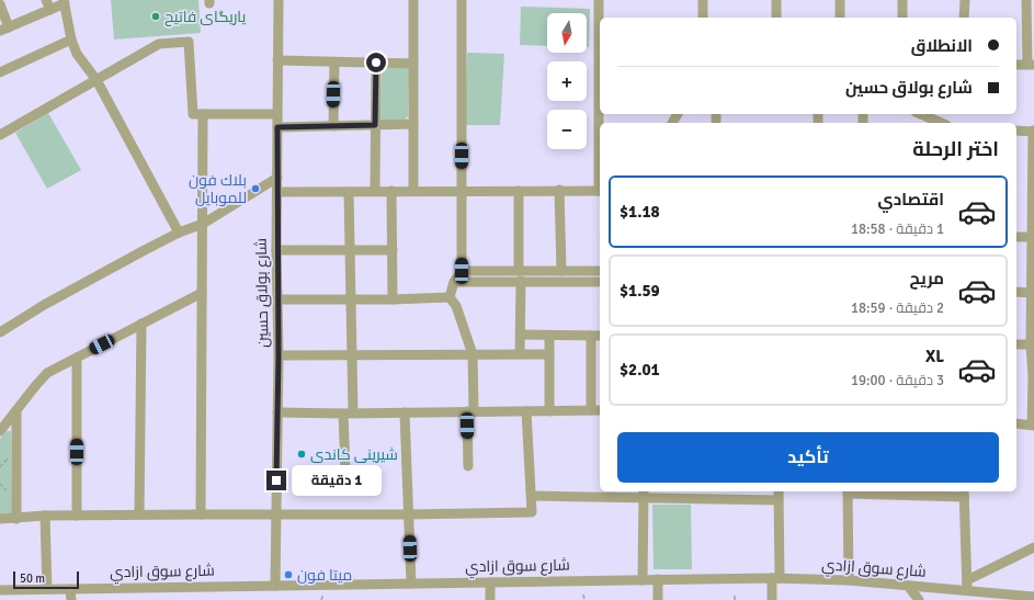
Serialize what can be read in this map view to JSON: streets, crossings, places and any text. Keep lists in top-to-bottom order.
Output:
{
  "streets": {
    "street": ["شارع بولاق حسين", "شارع سوق ازادي"]
  },
  "crossings": [
    ["شارع بولاق حسين", "شارع سوق ازادي"]
  ],
  "places": [
    "یاریگای فاتیح",
    "بلاك فون للموبايل",
    "شیرینی کاندی",
    "ميتا فون"
  ],
  "scale_bar": "50 m",
  "north": "bottom",
  "page": {
    "map_buttons": ["+", "−"],
    "banner": ["الانطلاق", "شارع بولاق حسين"],
    "heading": "اختر الرحلة",
    "list": [
      {
        "name": "اقتصادي",
        "note": "1 دقيقة · 18:58",
        "value": "$1.18"
      },
      {
        "name": "مريح",
        "note": "2 دقيقة · 18:59",
        "value": "$1.59"
      },
      {
        "name": "XL",
        "note": "3 دقيقة · 19:00",
        "value": "$2.01"
      }
    ],
    "buttons": "تأكيد",
    "bubble": "1 دقيقة",
    "scale": "50 m"
  }
}
